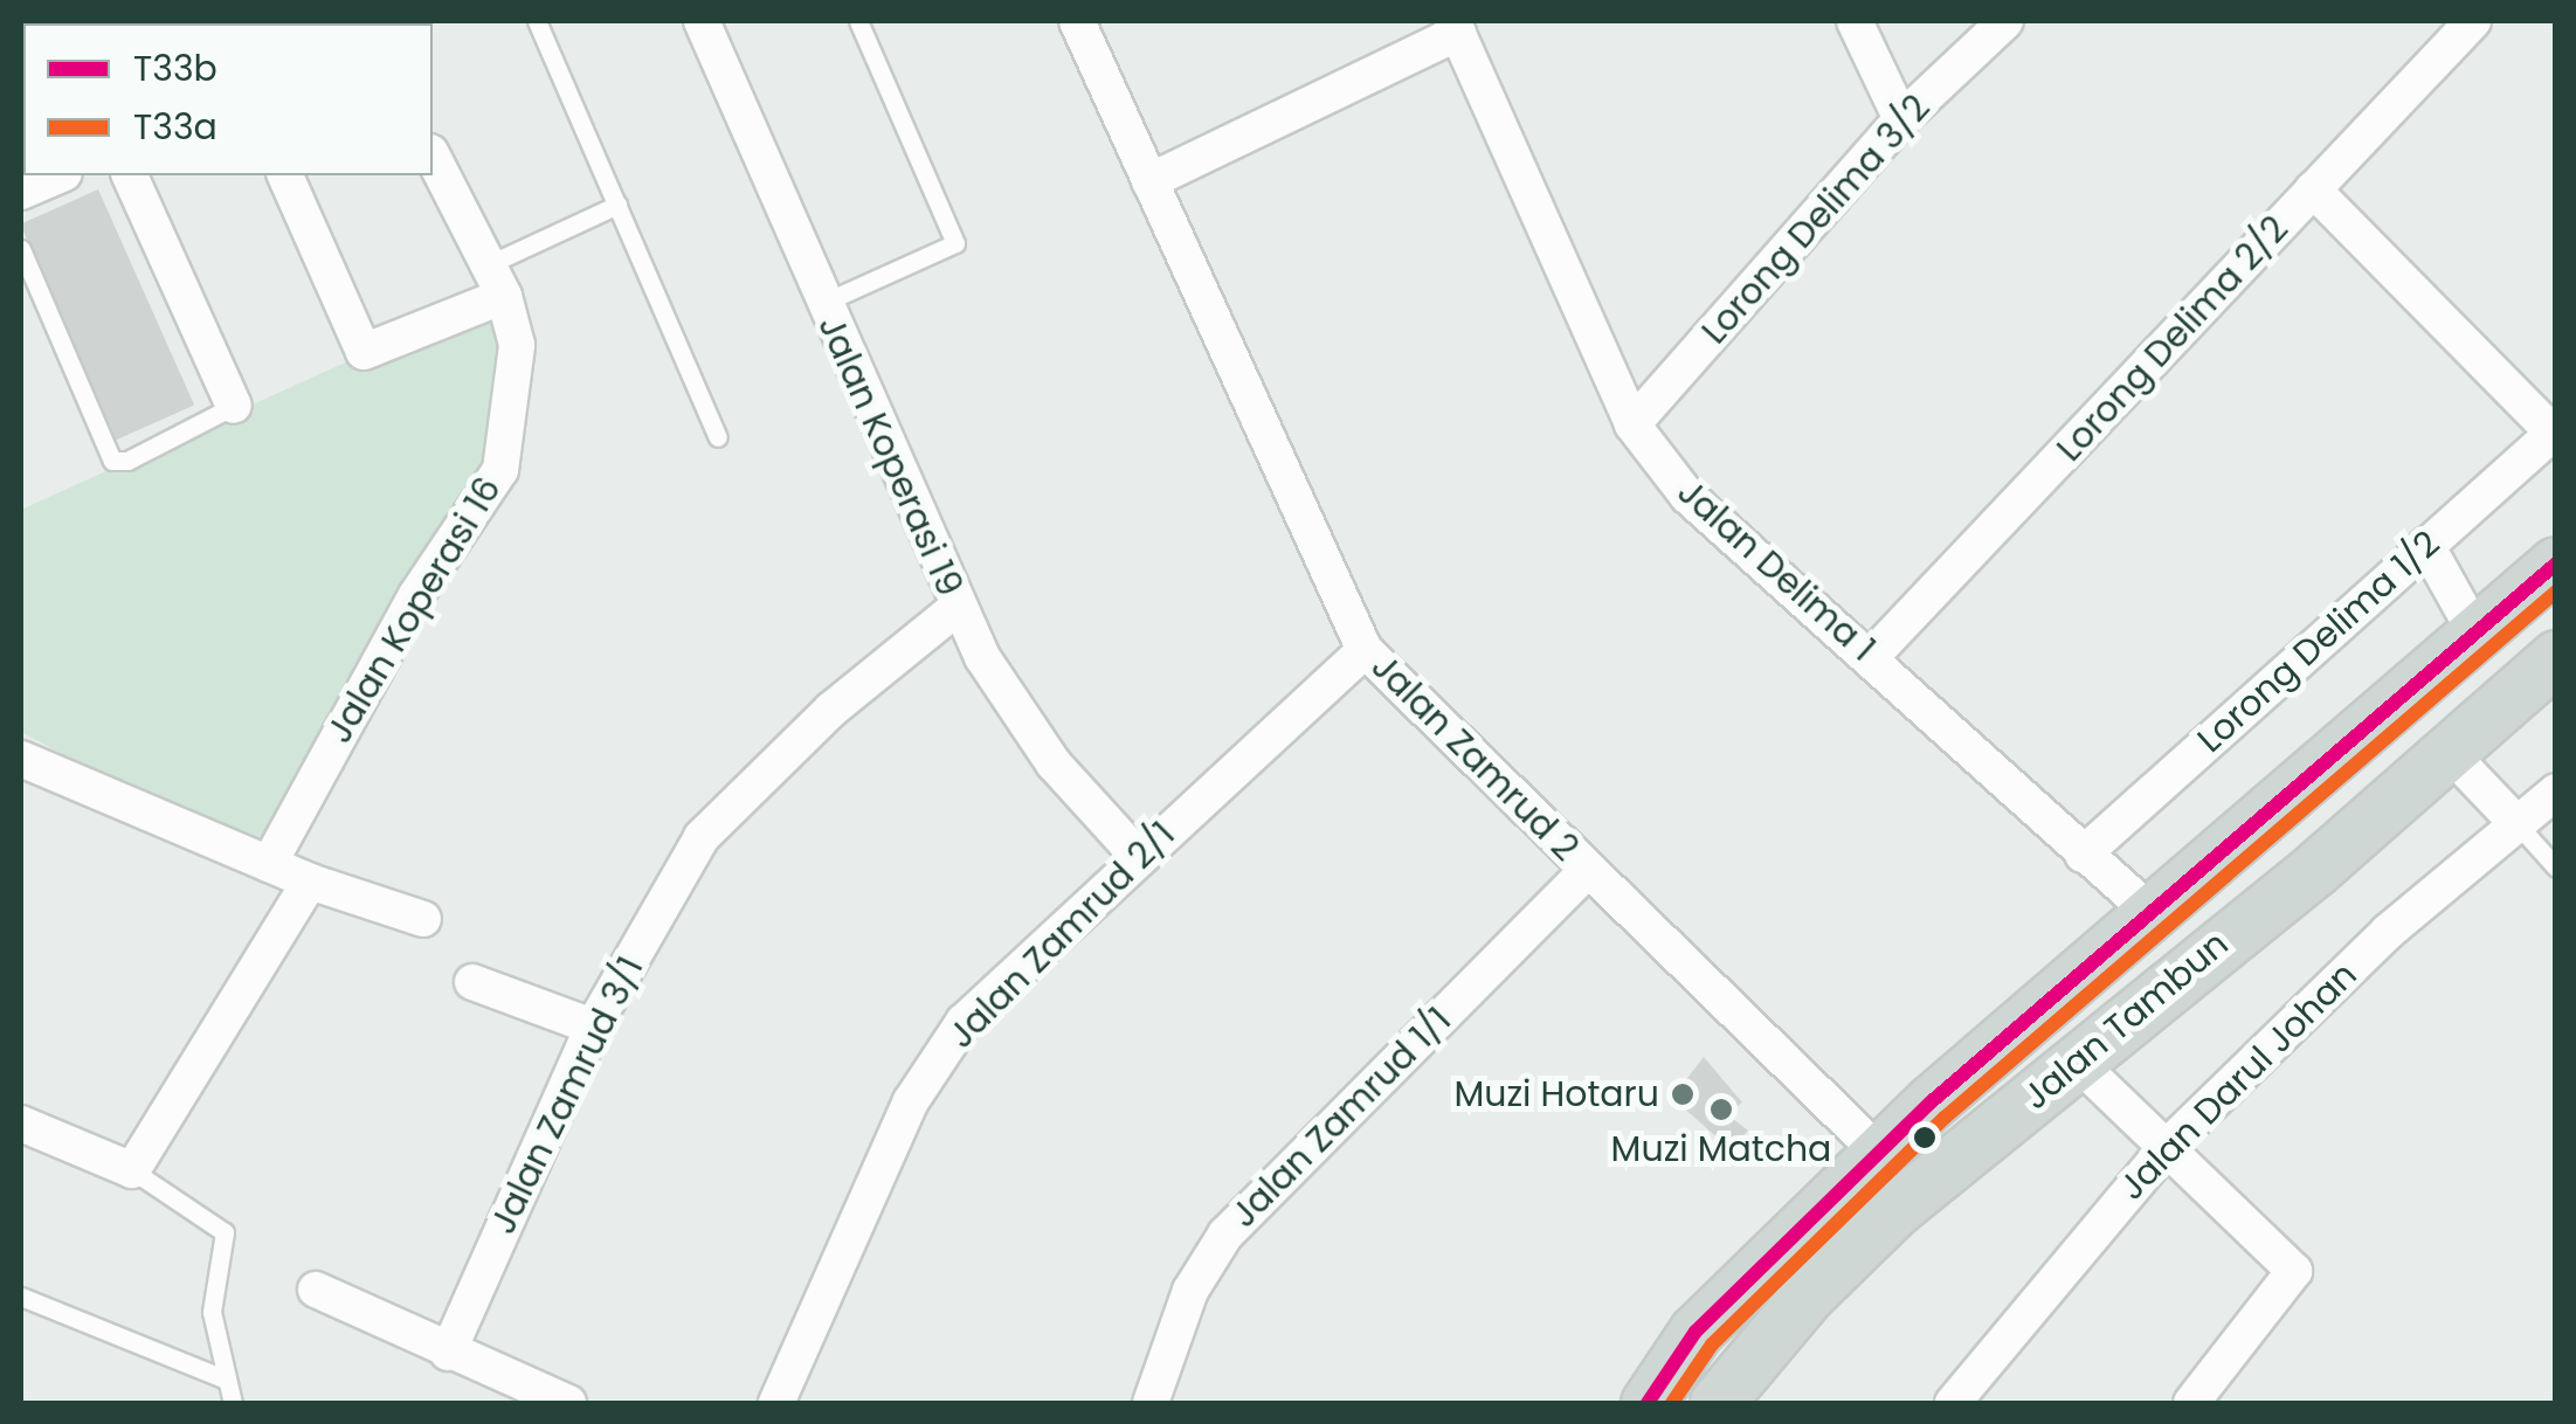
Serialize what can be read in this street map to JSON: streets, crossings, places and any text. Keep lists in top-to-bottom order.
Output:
{
  "streets": {
    "main road": ["Jalan Tambun"],
    "street": [
      "Lorong Delima 3/2",
      "Lorong Delima 2/2",
      "Jalan Koperasi 19",
      "Jalan Delima 1",
      "Jalan Koperasi 16",
      "Lorong Delima 1/2",
      "Jalan Zamrud 2",
      "Jalan Zamrud 2/1",
      "Jalan Darul Johan",
      "Jalan Zamrud 3/1",
      "Jalan Zamrud 1/1"
    ]
  },
  "crossings": [
    ["Lorong Delima 3/2", "Jalan Delima 1"],
    ["Lorong Delima 2/2", "Jalan Delima 1"],
    ["Jalan Koperasi 19", "Jalan Zamrud 2/1"],
    ["Jalan Koperasi 19", "Jalan Zamrud 3/1"],
    ["Jalan Delima 1", "Lorong Delima 1/2"],
    ["Jalan Delima 1", "Jalan Tambun"],
    ["Jalan Zamrud 2", "Jalan Zamrud 2/1"],
    ["Jalan Zamrud 2", "Jalan Tambun"],
    ["Jalan Zamrud 2", "Jalan Zamrud 1/1"]
  ],
  "places": ["Muzi Hotaru", "Muzi Matcha"],
  "lines": ["transit line T33b", "transit line T33a"],
  "legend": ["T33b", "T33a"]
}
